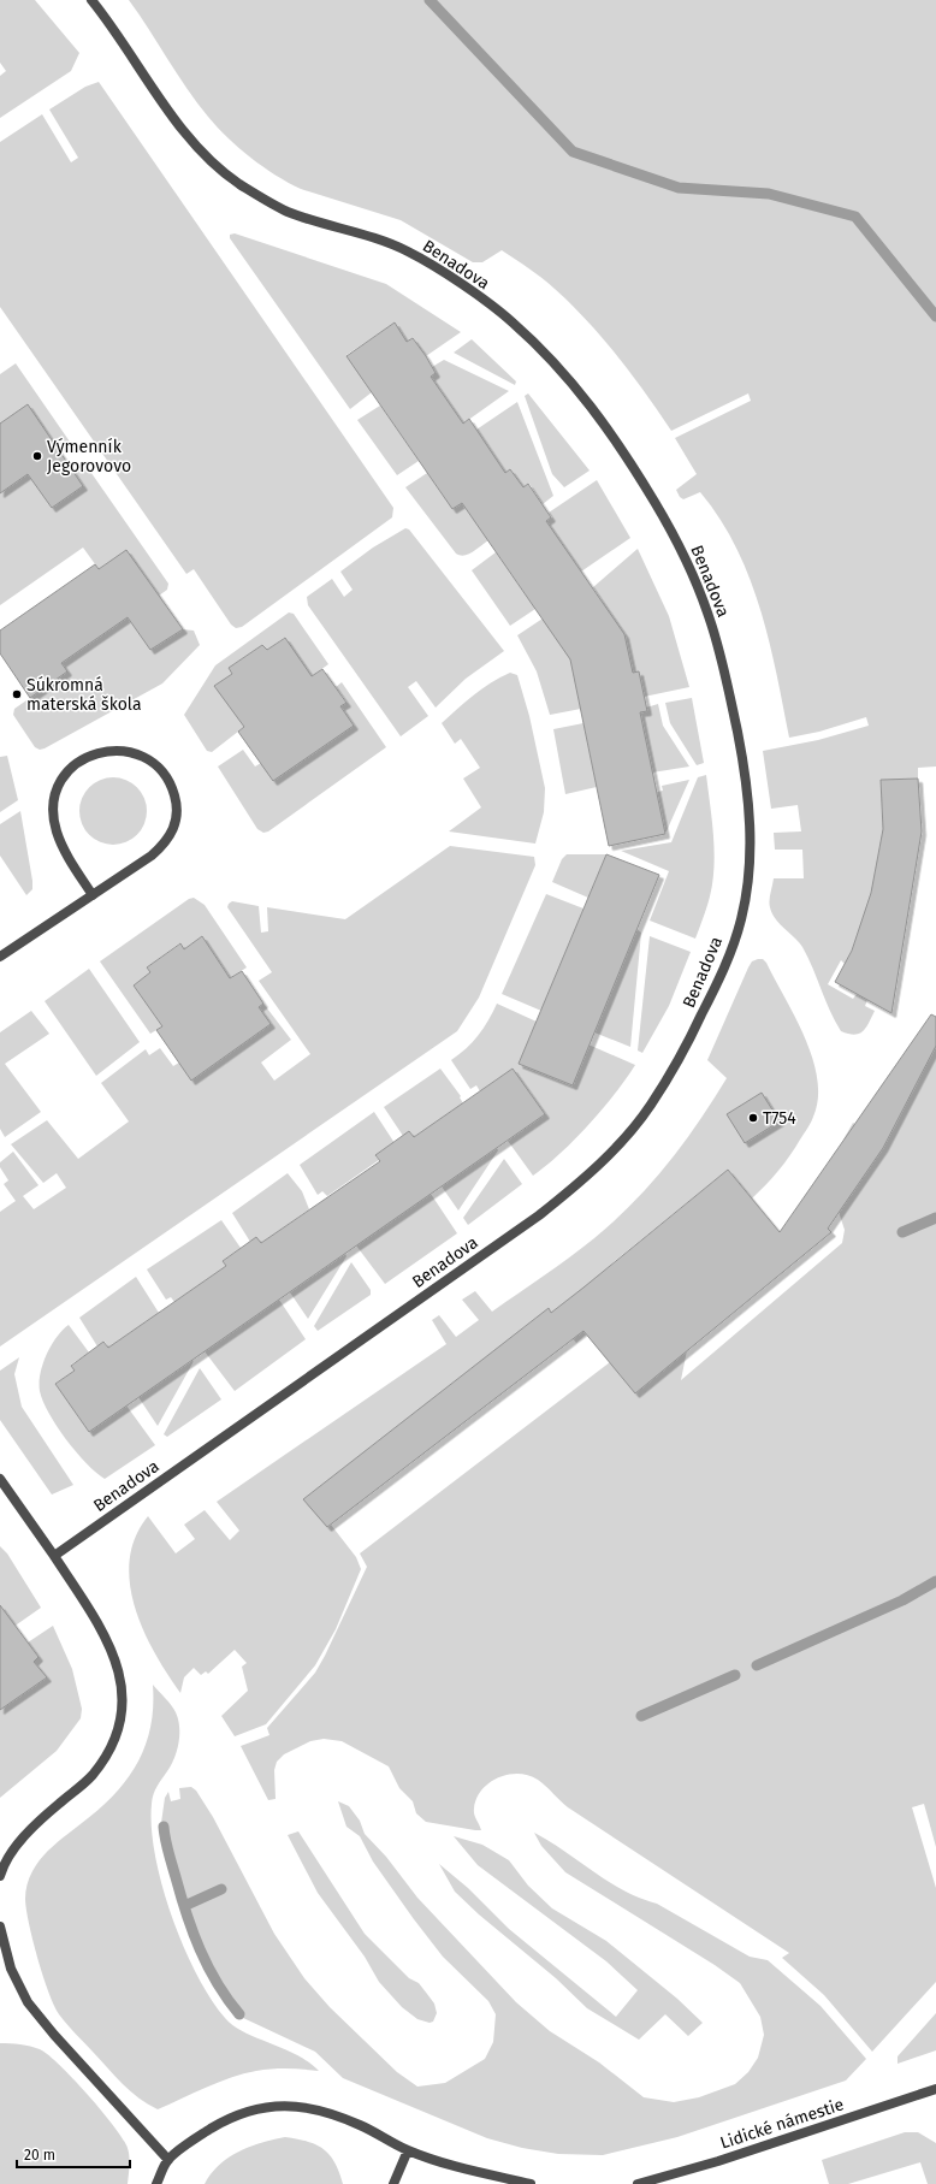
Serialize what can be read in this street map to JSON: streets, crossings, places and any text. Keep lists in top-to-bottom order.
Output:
{
  "streets": {
    "street": ["Benadova", "Lidické námestie"]
  },
  "places": ["Výmenník Jegorovovo", "Súkromná materská škola", "T754"],
  "scale_bar": "20 m"
}
